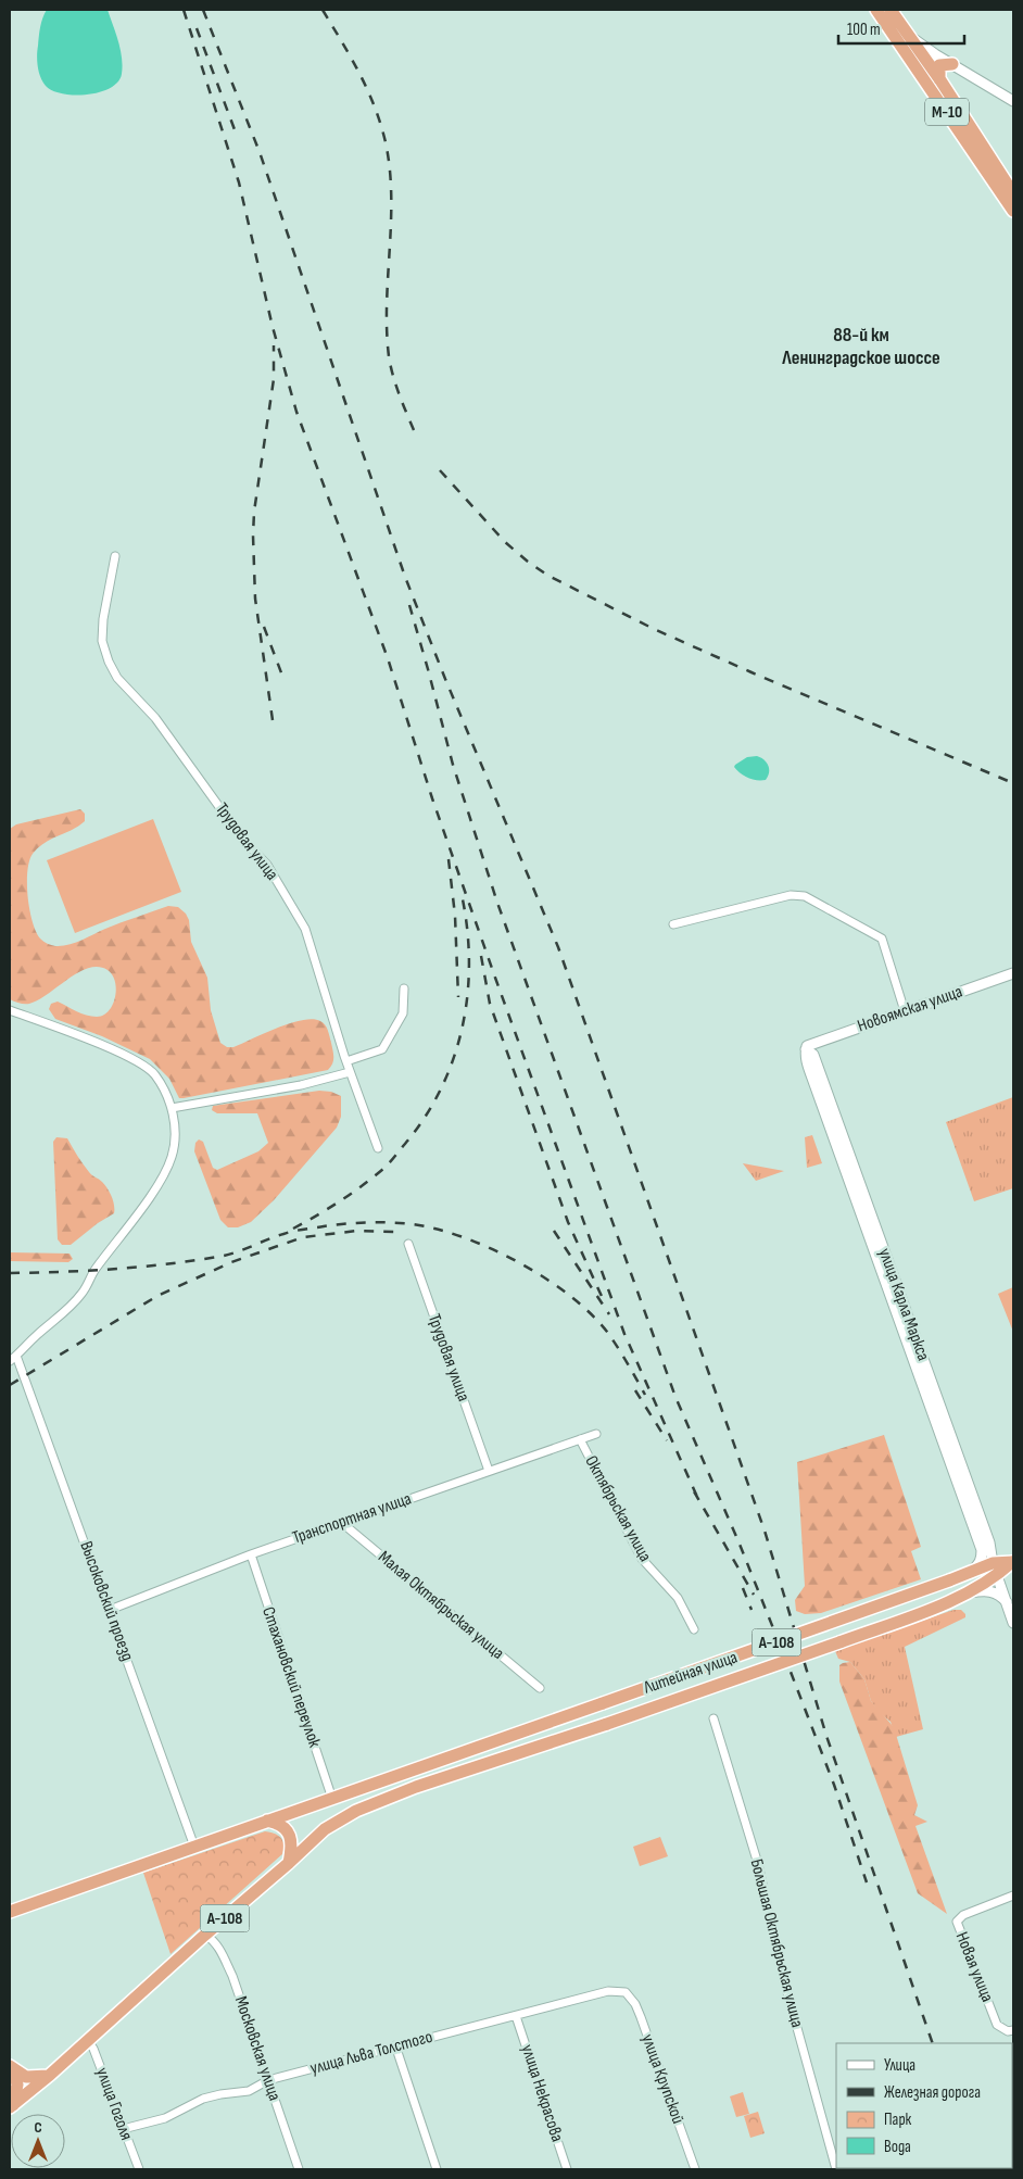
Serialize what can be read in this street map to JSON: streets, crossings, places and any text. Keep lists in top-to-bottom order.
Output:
{
  "streets": {
    "highway": ["М-10", "А-108", "Литейная улица"],
    "street": [
      "Трудовая улица",
      "Новоямская улица",
      "улица Карла Маркса",
      "Октябрьская улица",
      "Транспортная улица",
      "Высоковский проезд",
      "Малая Октябрьская улица",
      "Стахановский переулок",
      "Большая Октябрьская улица",
      "Новая улица",
      "Московская улица",
      "улица Льва Толстого",
      "улица Крупской",
      "улица Некрасова",
      "улица Гоголя"
    ]
  },
  "crossings": [
    ["Трудовая улица", "Транспортная улица"],
    ["Новоямская улица", "улица Карла Маркса"],
    ["улица Карла Маркса", "Литейная улица"],
    ["Октябрьская улица", "Транспортная улица"],
    ["Транспортная улица", "Высоковский проезд"],
    ["Транспортная улица", "Малая Октябрьская улица"],
    ["Транспортная улица", "Стахановский переулок"],
    ["Высоковский проезд", "А-108"],
    ["А-108", "Литейная улица"],
    ["А-108", "Стахановский переулок"],
    ["А-108", "Московская улица"],
    ["А-108", "улица Гоголя"],
    ["Литейная улица", "Стахановский переулок"],
    ["Московская улица", "улица Льва Толстого"],
    ["улица Льва Толстого", "улица Крупской"],
    ["улица Льва Толстого", "улица Некрасова"],
    ["улица Льва Толстого", "улица Гоголя"]
  ],
  "districts": ["88-й км Ленинградское шоссе"],
  "legend": [
    "Улица",
    "Железная дорога",
    "Парк",
    "Вода"
  ],
  "scale_bar": "100 m",
  "north": "top"
}
